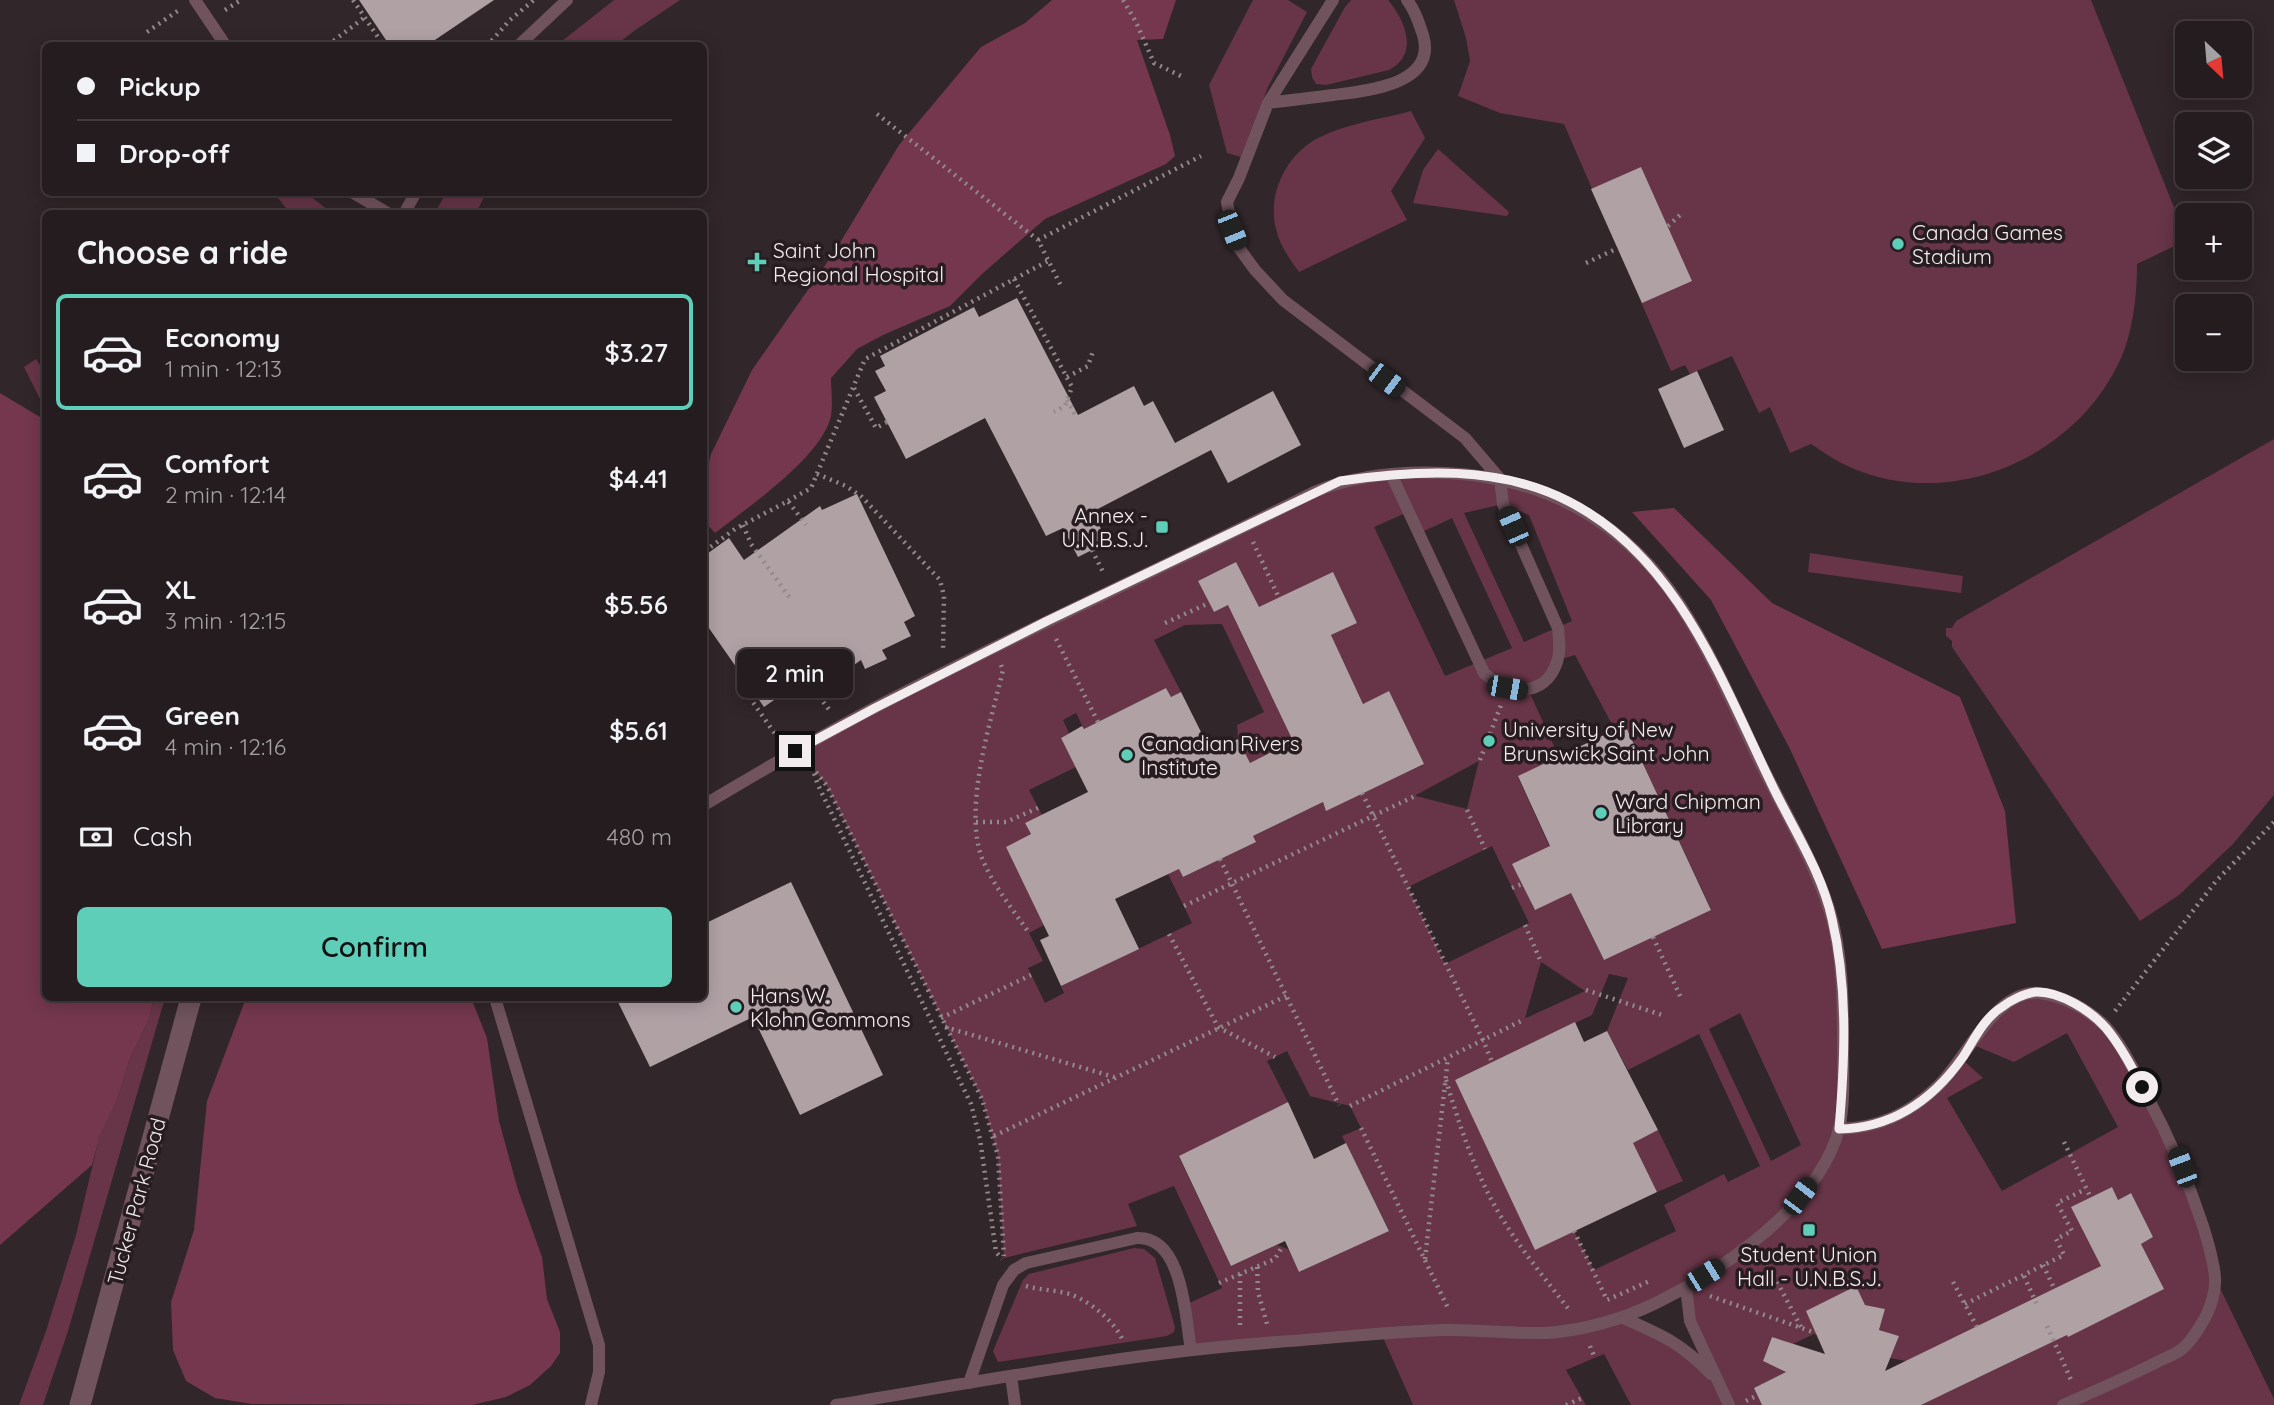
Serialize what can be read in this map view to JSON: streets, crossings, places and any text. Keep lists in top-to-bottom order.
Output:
{
  "streets": {
    "street": ["Tucker Park Road"]
  },
  "places": {
    "other": [
      "Canada Games Stadium",
      "University of New Brunswick Saint John",
      "Canadian Rivers Institute",
      "Ward Chipman Library",
      "Hans W. Klohn Commons"
    ],
    "health": ["Saint John Regional Hospital"],
    "transit": ["Annex - U.N.B.S.J.", "Student Union Hall - U.N.B.S.J."]
  },
  "north": "bottom right",
  "page": {
    "map_buttons": ["+", "−"],
    "banner": ["Pickup", "Drop-off"],
    "heading": "Choose a ride",
    "list": [
      {
        "name": "Economy",
        "note": "1 min · 12:13",
        "value": "$3.27"
      },
      {
        "name": "Comfort",
        "note": "2 min · 12:14",
        "value": "$4.41"
      },
      {
        "name": "XL",
        "note": "3 min · 12:15",
        "value": "$5.56"
      },
      {
        "name": "Green",
        "note": "4 min · 12:16",
        "value": "$5.61"
      }
    ],
    "bubble": "2 min",
    "pay": ["Cash", "480 m"],
    "buttons": "Confirm"
  }
}
